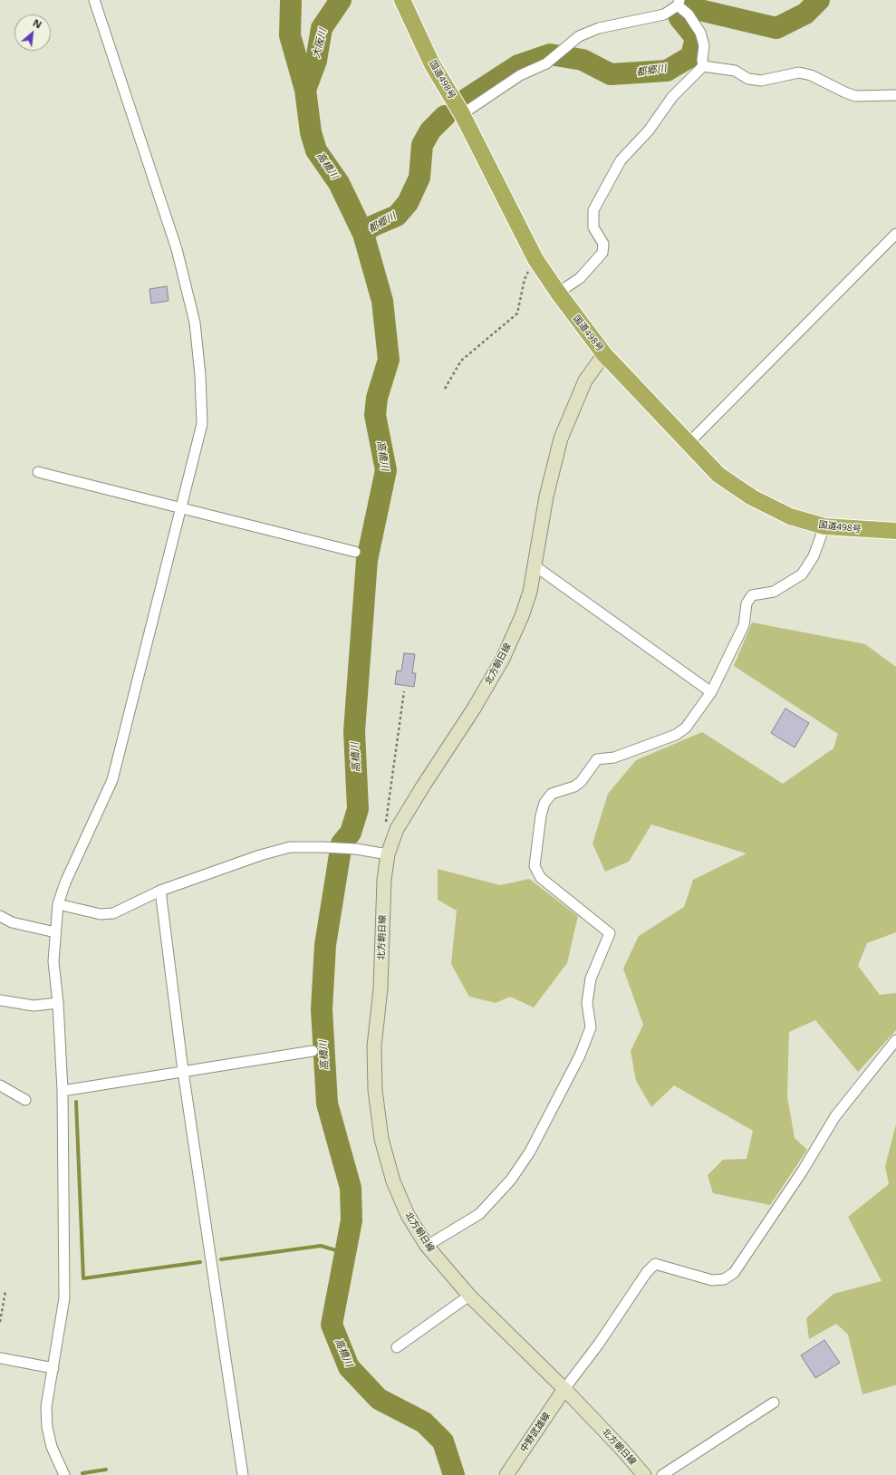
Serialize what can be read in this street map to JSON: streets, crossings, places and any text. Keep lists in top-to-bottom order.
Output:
{
  "streets": {
    "highway": ["国道498号"],
    "main road": ["北方朝日線", "中野武雄線"]
  },
  "crossings": [
    ["国道498号", "北方朝日線"],
    ["北方朝日線", "中野武雄線"]
  ],
  "water": ["大阪川", "都郷川", "高橋川"],
  "north": "top right"
}
